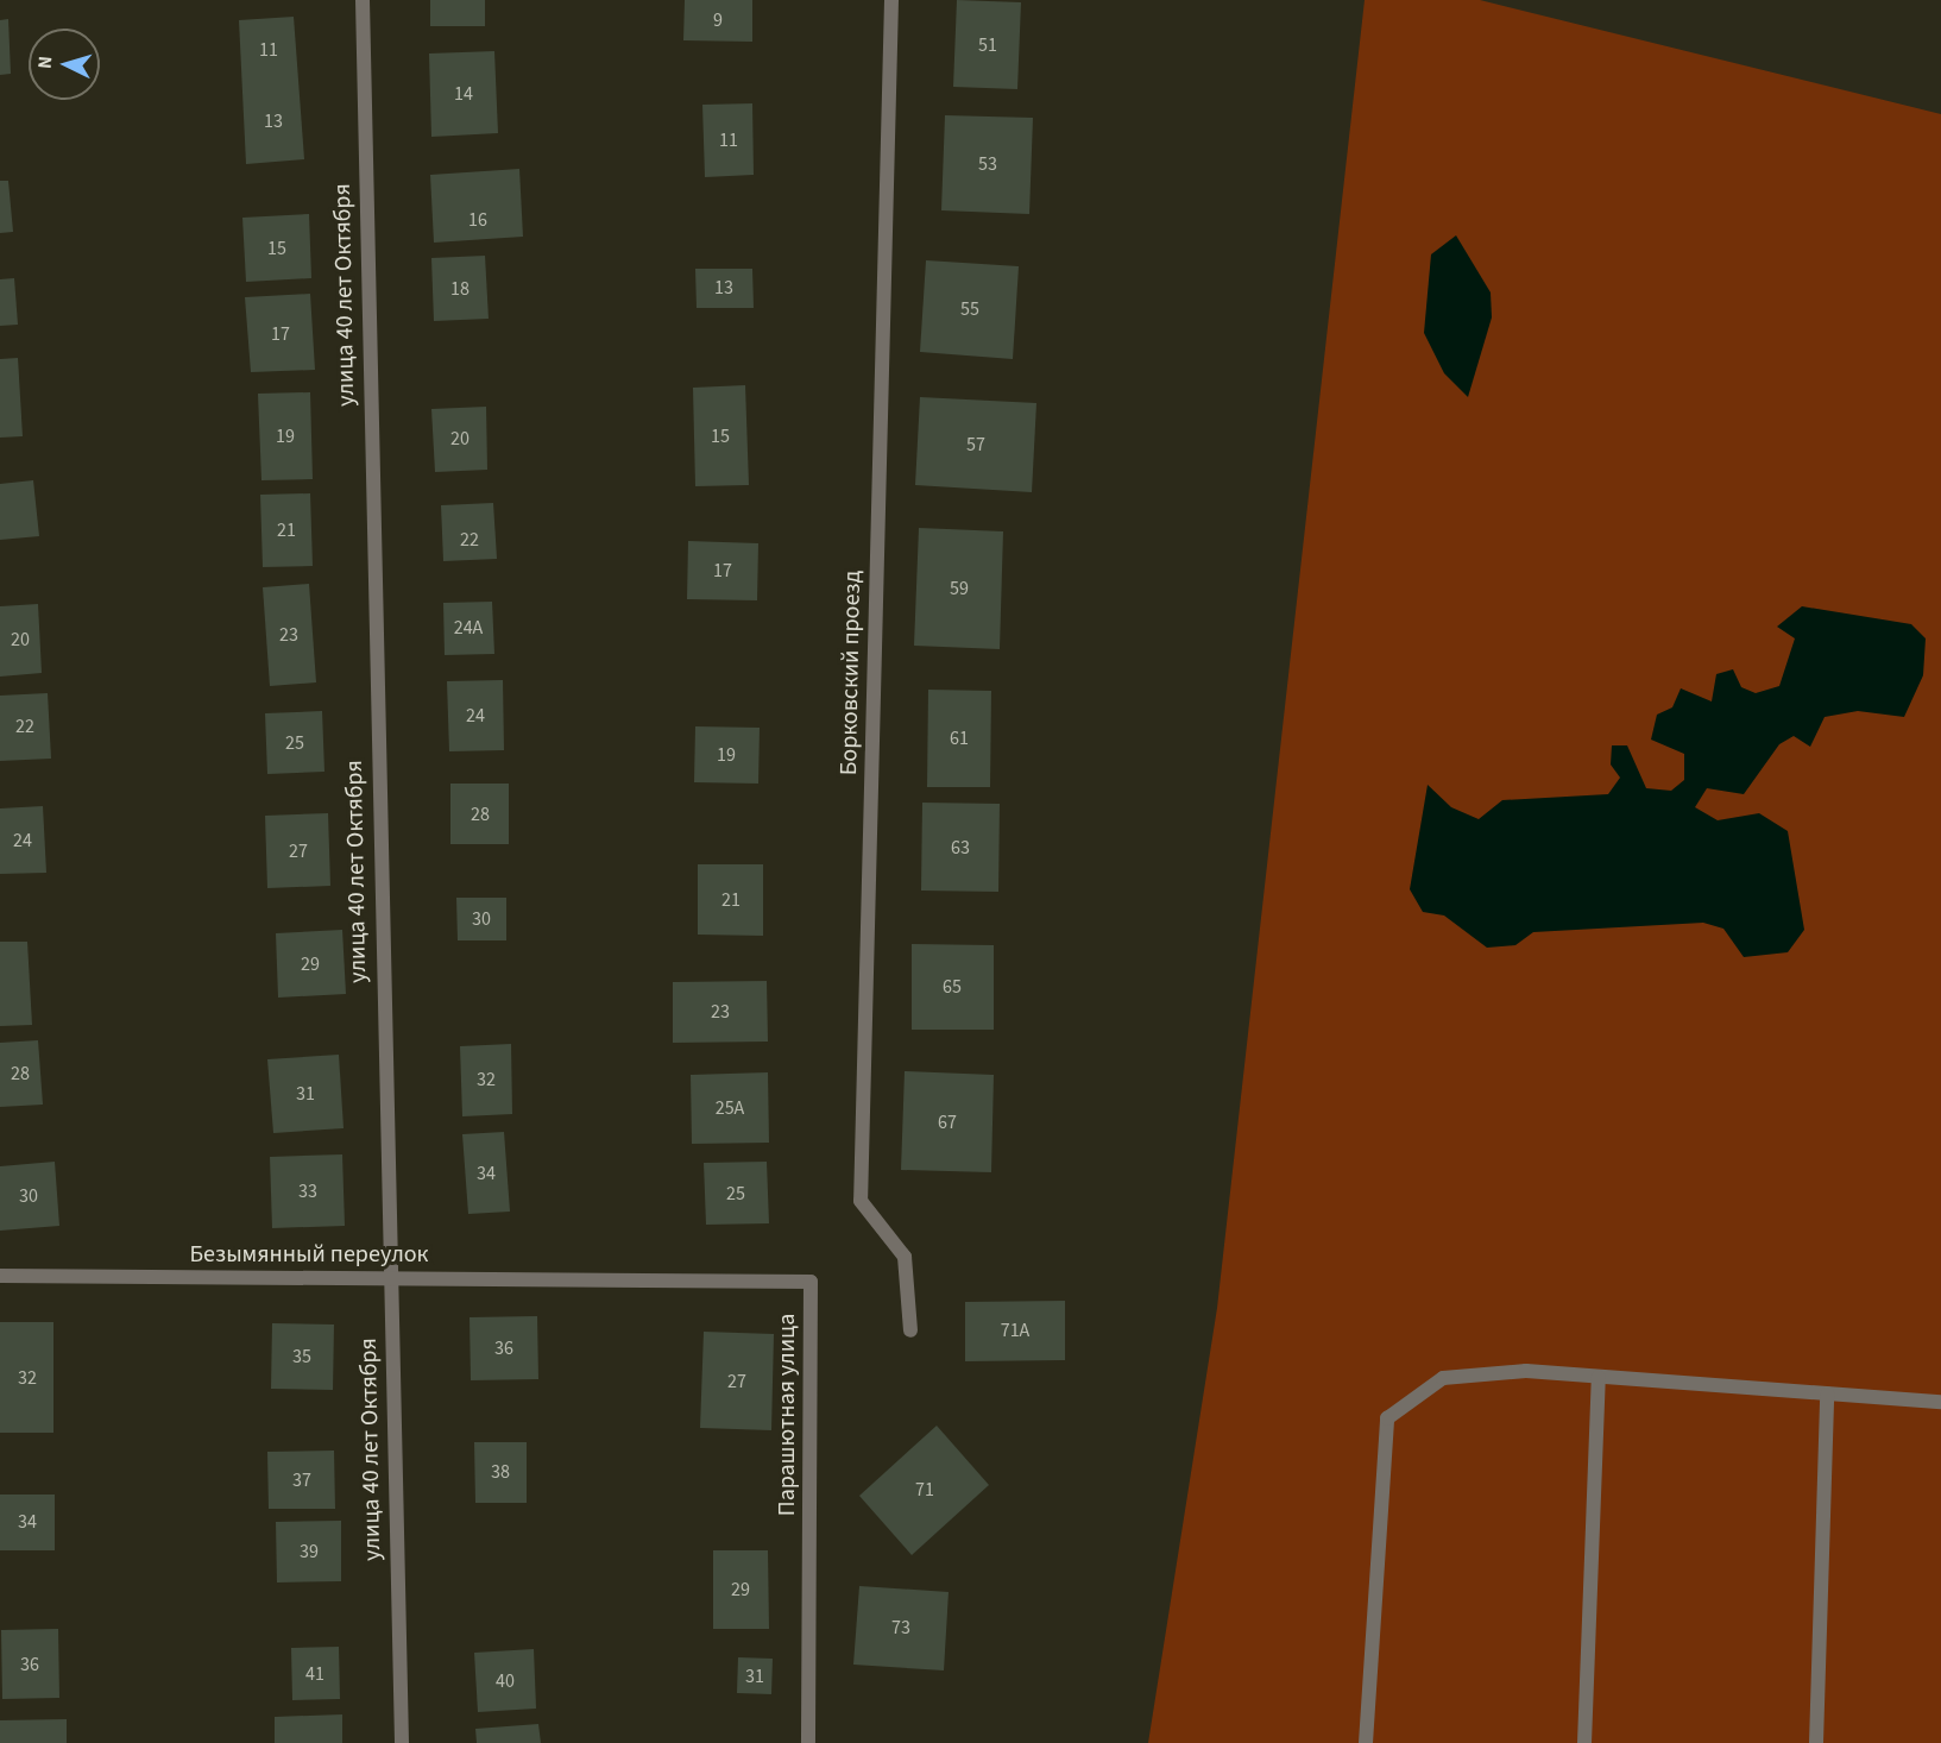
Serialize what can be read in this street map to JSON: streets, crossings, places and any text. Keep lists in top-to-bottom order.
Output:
{
  "streets": {
    "street": [
      "улица 40 лет Октября",
      "Борковский проезд",
      "Безымянный переулок",
      "Парашютная улица"
    ]
  },
  "crossings": [
    ["улица 40 лет Октября", "Безымянный переулок"],
    ["Безымянный переулок", "Парашютная улица"]
  ],
  "house_numbers": [
    "9",
    "51",
    "11",
    "14",
    "13",
    "11",
    "53",
    "16",
    "15",
    "13",
    "18",
    "55",
    "17",
    "19",
    "15",
    "20",
    "57",
    "21",
    "22",
    "17",
    "59",
    "24А",
    "23",
    "20",
    "24",
    "22",
    "61",
    "25",
    "19",
    "28",
    "24",
    "63",
    "27",
    "21",
    "30",
    "29",
    "65",
    "23",
    "28",
    "32",
    "31",
    "25А",
    "67",
    "34",
    "33",
    "25",
    "30",
    "71А",
    "36",
    "35",
    "32",
    "27",
    "38",
    "37",
    "71",
    "34",
    "39",
    "29",
    "73",
    "36",
    "41",
    "31",
    "40"
  ],
  "north": "left"
}
